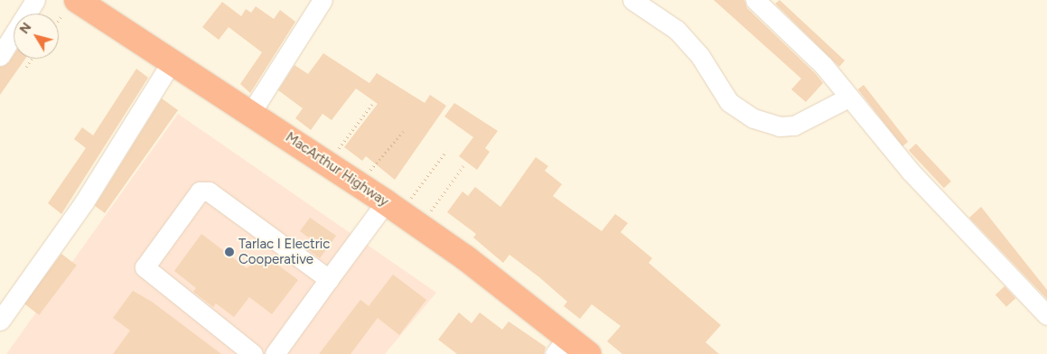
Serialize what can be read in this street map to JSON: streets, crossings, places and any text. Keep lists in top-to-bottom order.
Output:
{
  "streets": {
    "highway": ["MacArthur Highway"]
  },
  "places": ["Tarlac I Electric Cooperative"],
  "north": "top left"
}
